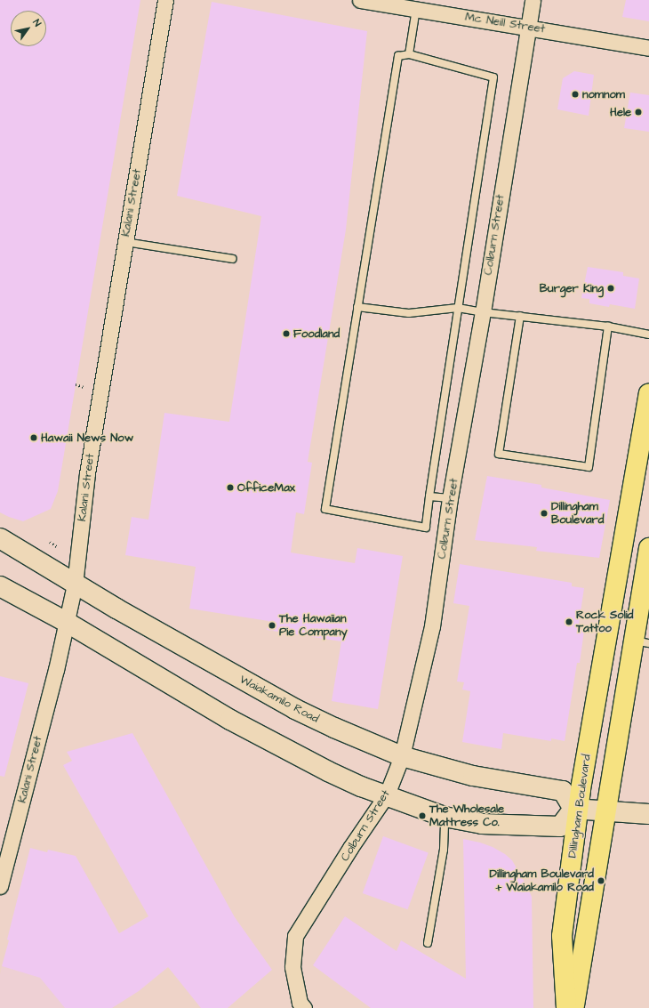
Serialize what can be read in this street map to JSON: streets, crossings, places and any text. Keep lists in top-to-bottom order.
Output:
{
  "streets": {
    "main road": ["Waiakamilo Road", "Dillingham Boulevard"],
    "street": ["Mc Neill Street", "Kalani Street", "Colburn Street"]
  },
  "crossings": [
    ["Mc Neill Street", "Colburn Street"],
    ["Kalani Street", "Waiakamilo Road"],
    ["Colburn Street", "Waiakamilo Road"],
    ["Waiakamilo Road", "Dillingham Boulevard"]
  ],
  "places": [
    "nomnom",
    "Hele",
    "Burger King",
    "Foodland",
    "Hawaii News Now",
    "OfficeMax",
    "Dillingham Boulevard",
    "Rock Solid Tattoo",
    "The Hawaiian Pie Company",
    "The Wholesale Mattress Co.",
    "Dillingham Boulevard + Waiakamilo Road"
  ],
  "north": "top right"
}
